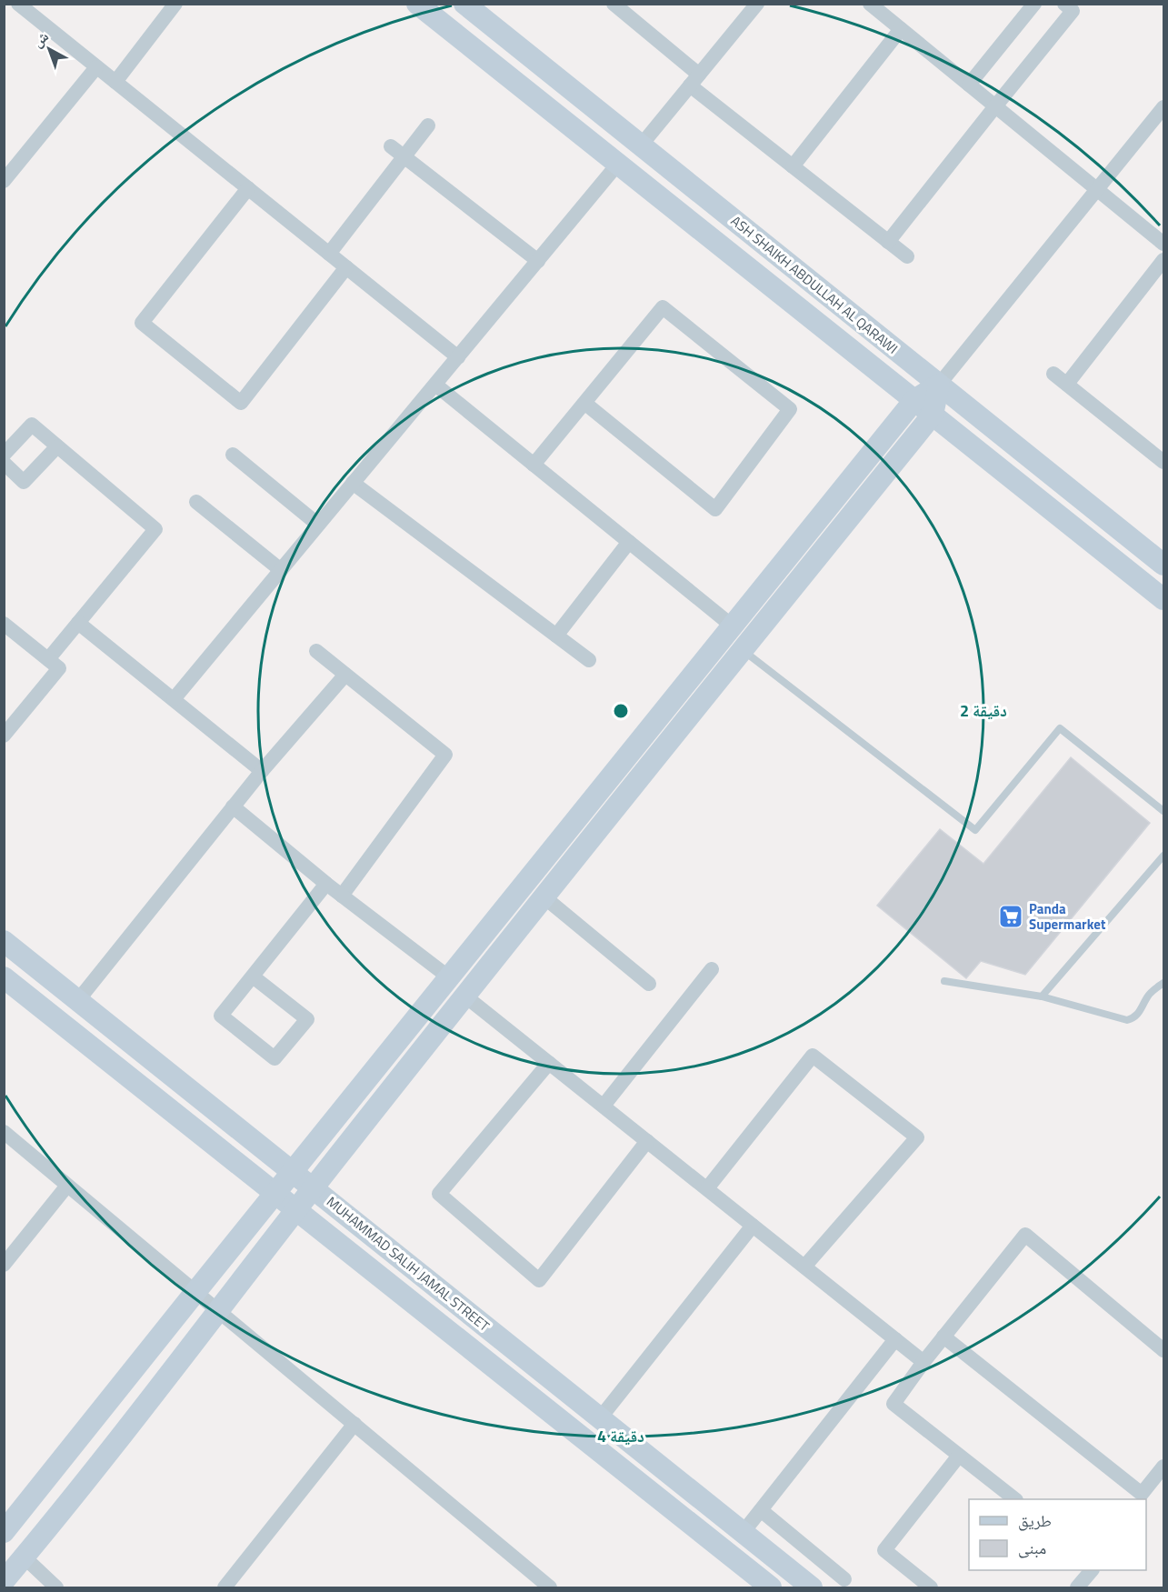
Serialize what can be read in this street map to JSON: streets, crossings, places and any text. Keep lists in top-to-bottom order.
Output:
{
  "streets": {
    "street": ["ASH SHAIKH ABDULLAH AL QARAWI", "MUHAMMAD SALIH JAMAL STREET"]
  },
  "places": {
    "supermarket": ["Panda Supermarket"]
  },
  "legend": ["طريق", "مبنى"],
  "north": "top left",
  "rings": ["2 دقيقة", "4 دقيقة"]
}
